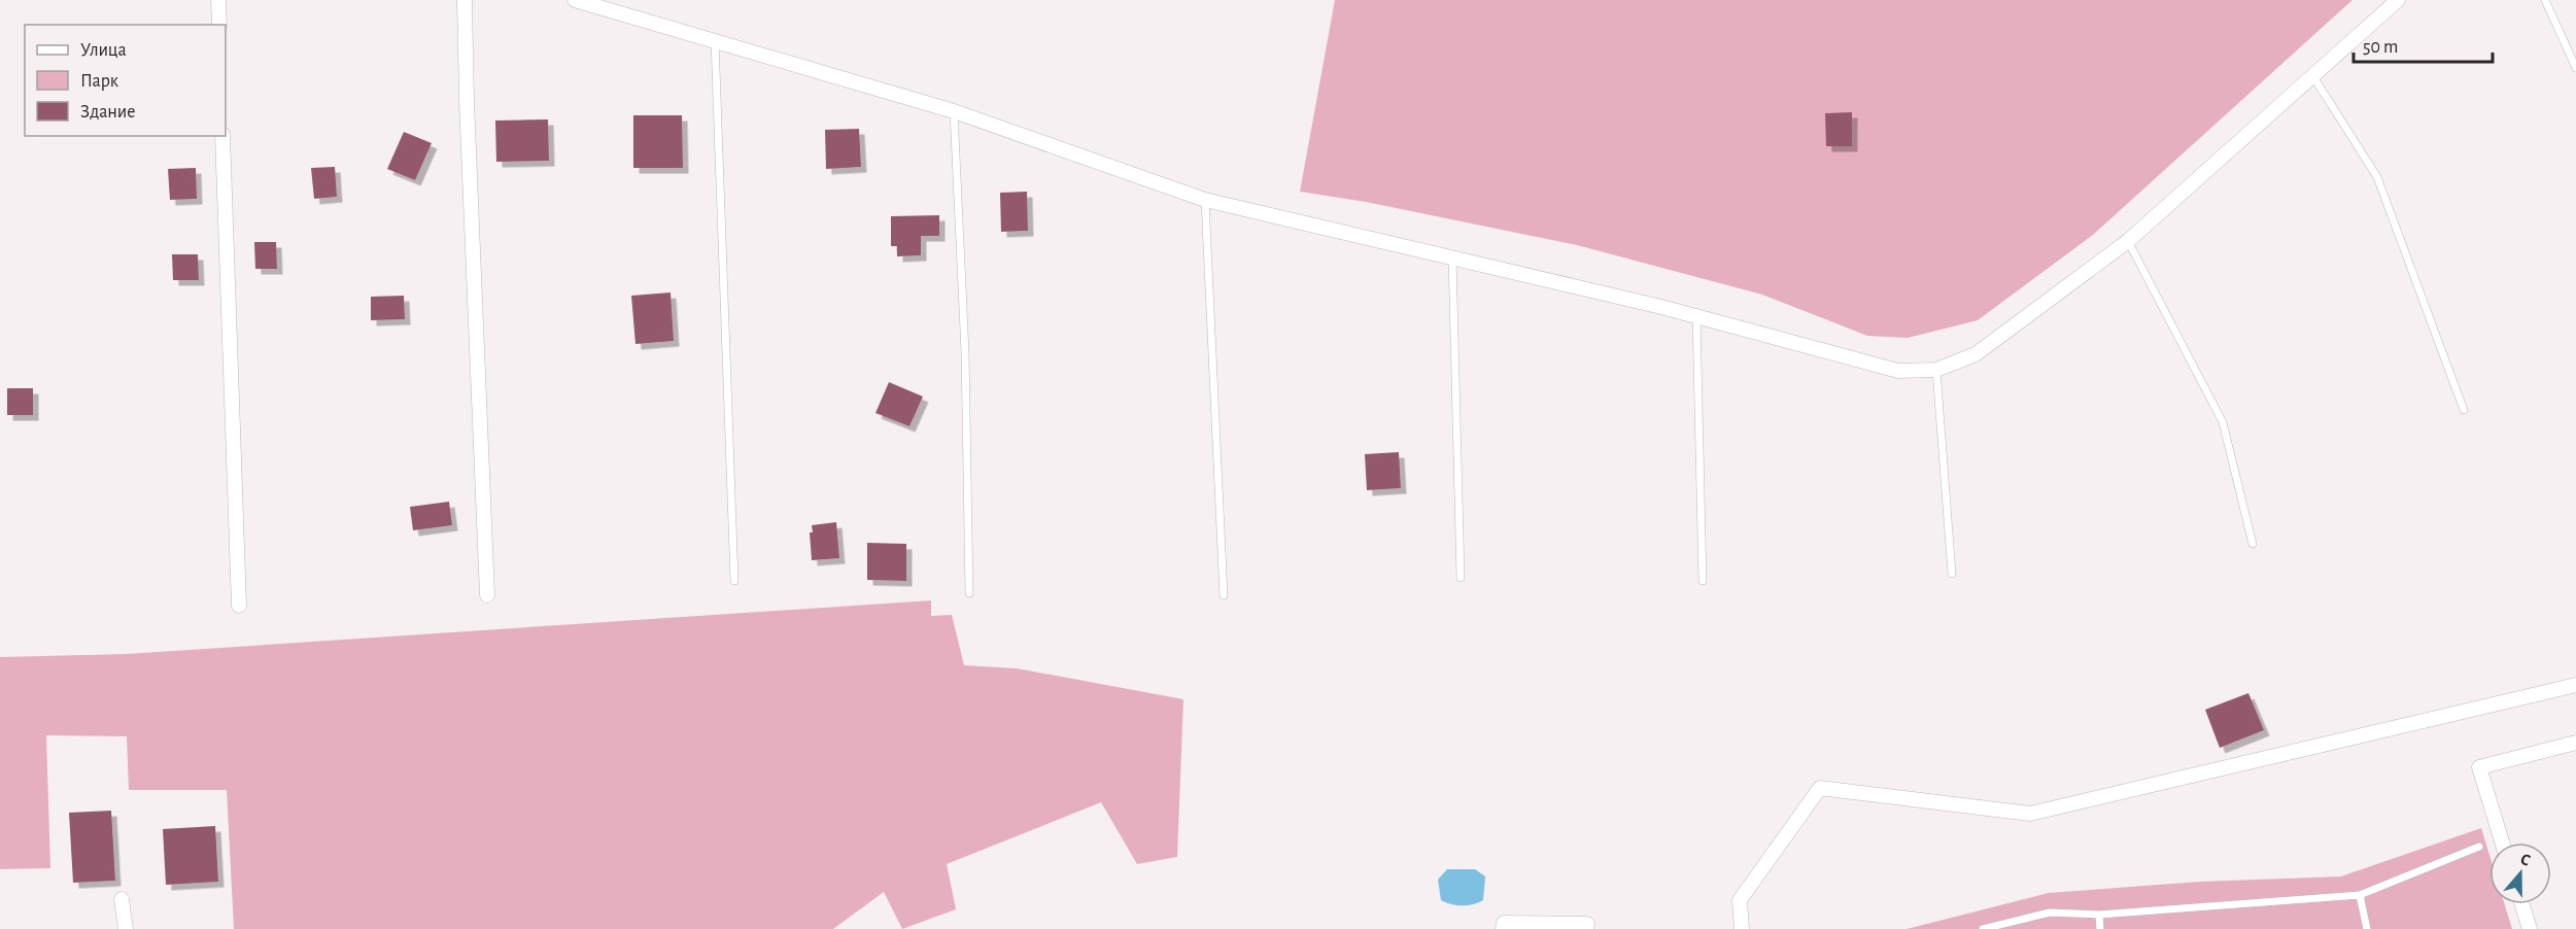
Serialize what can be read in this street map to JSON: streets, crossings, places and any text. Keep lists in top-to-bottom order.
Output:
{
  "legend": ["Улица", "Парк", "Здание"],
  "scale_bar": "50 m",
  "north": "top"
}
